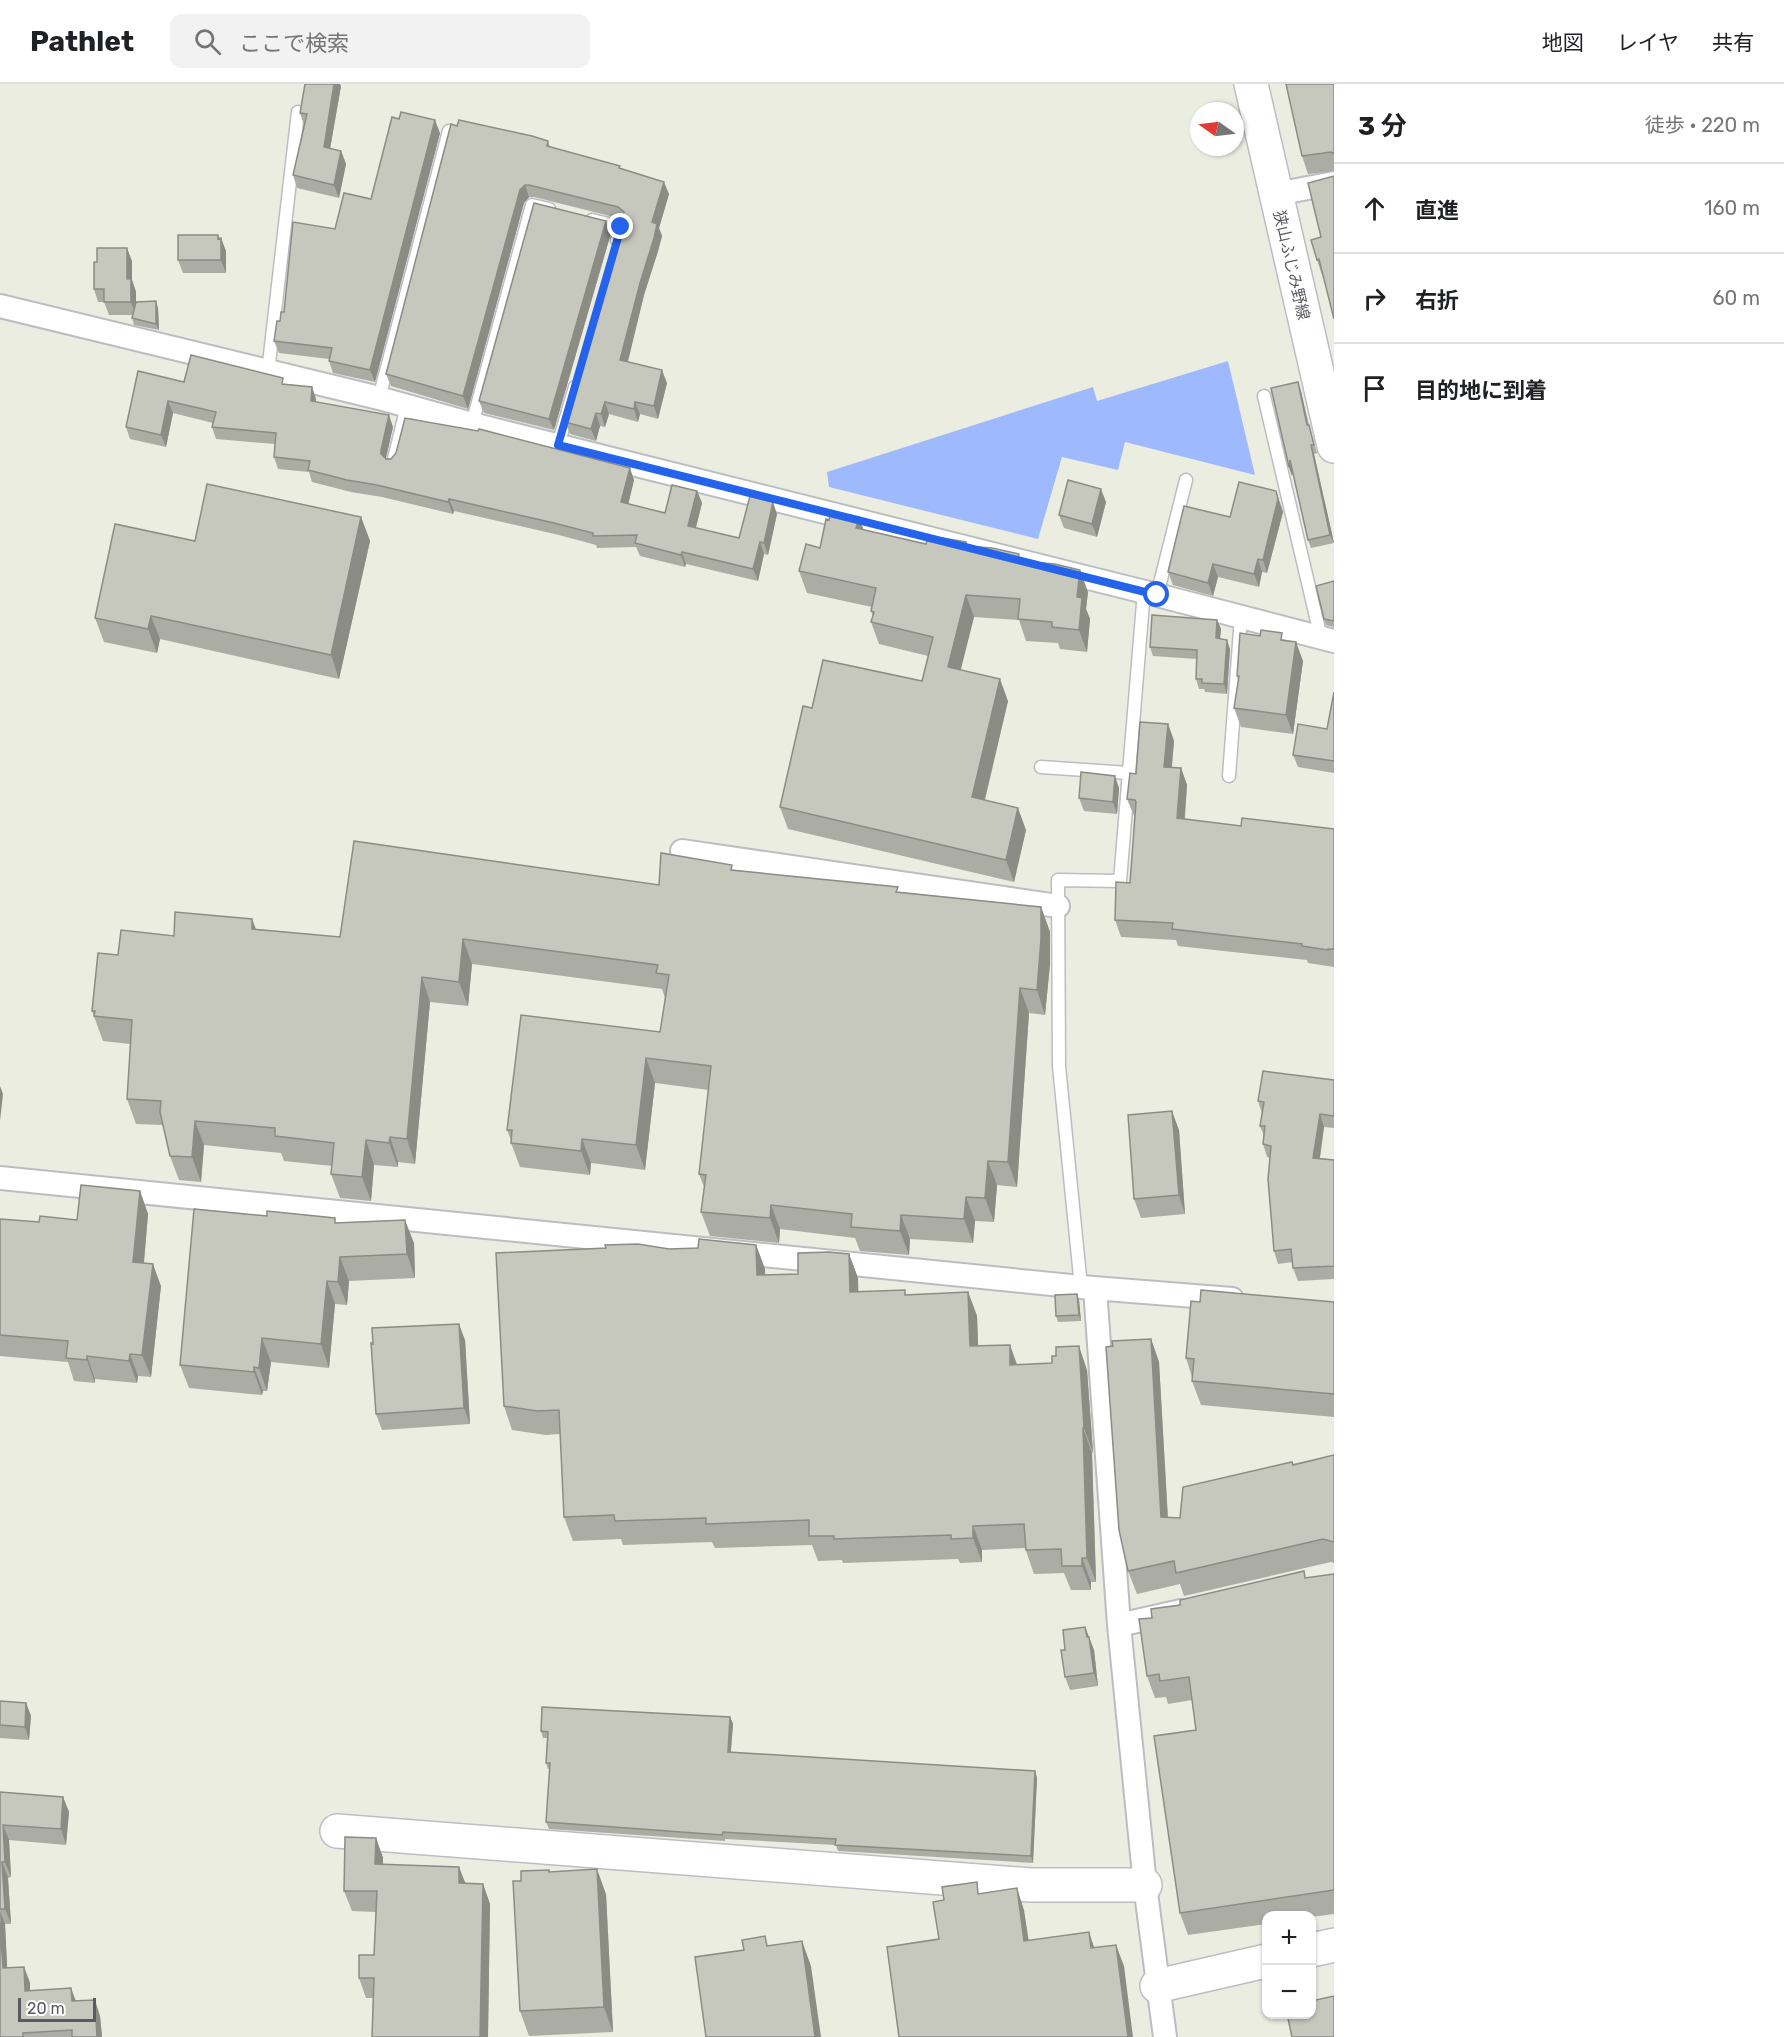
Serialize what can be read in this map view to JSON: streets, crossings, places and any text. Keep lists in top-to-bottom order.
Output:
{
  "streets": {
    "street": ["狭山ふじみ野線"]
  },
  "scale_bar": "20 m",
  "north": "left",
  "page": {
    "header": "Pathlet",
    "search": "ここで検索",
    "nav": ["地図", "レイヤ", "共有"],
    "heading": ["3 分", "徒歩 · 220 m"],
    "list": [
      ["直進", "160 m"],
      ["右折", "60 m"],
      "目的地に到着"
    ],
    "map_buttons": ["+", "−"],
    "scale": "20 m"
  }
}
